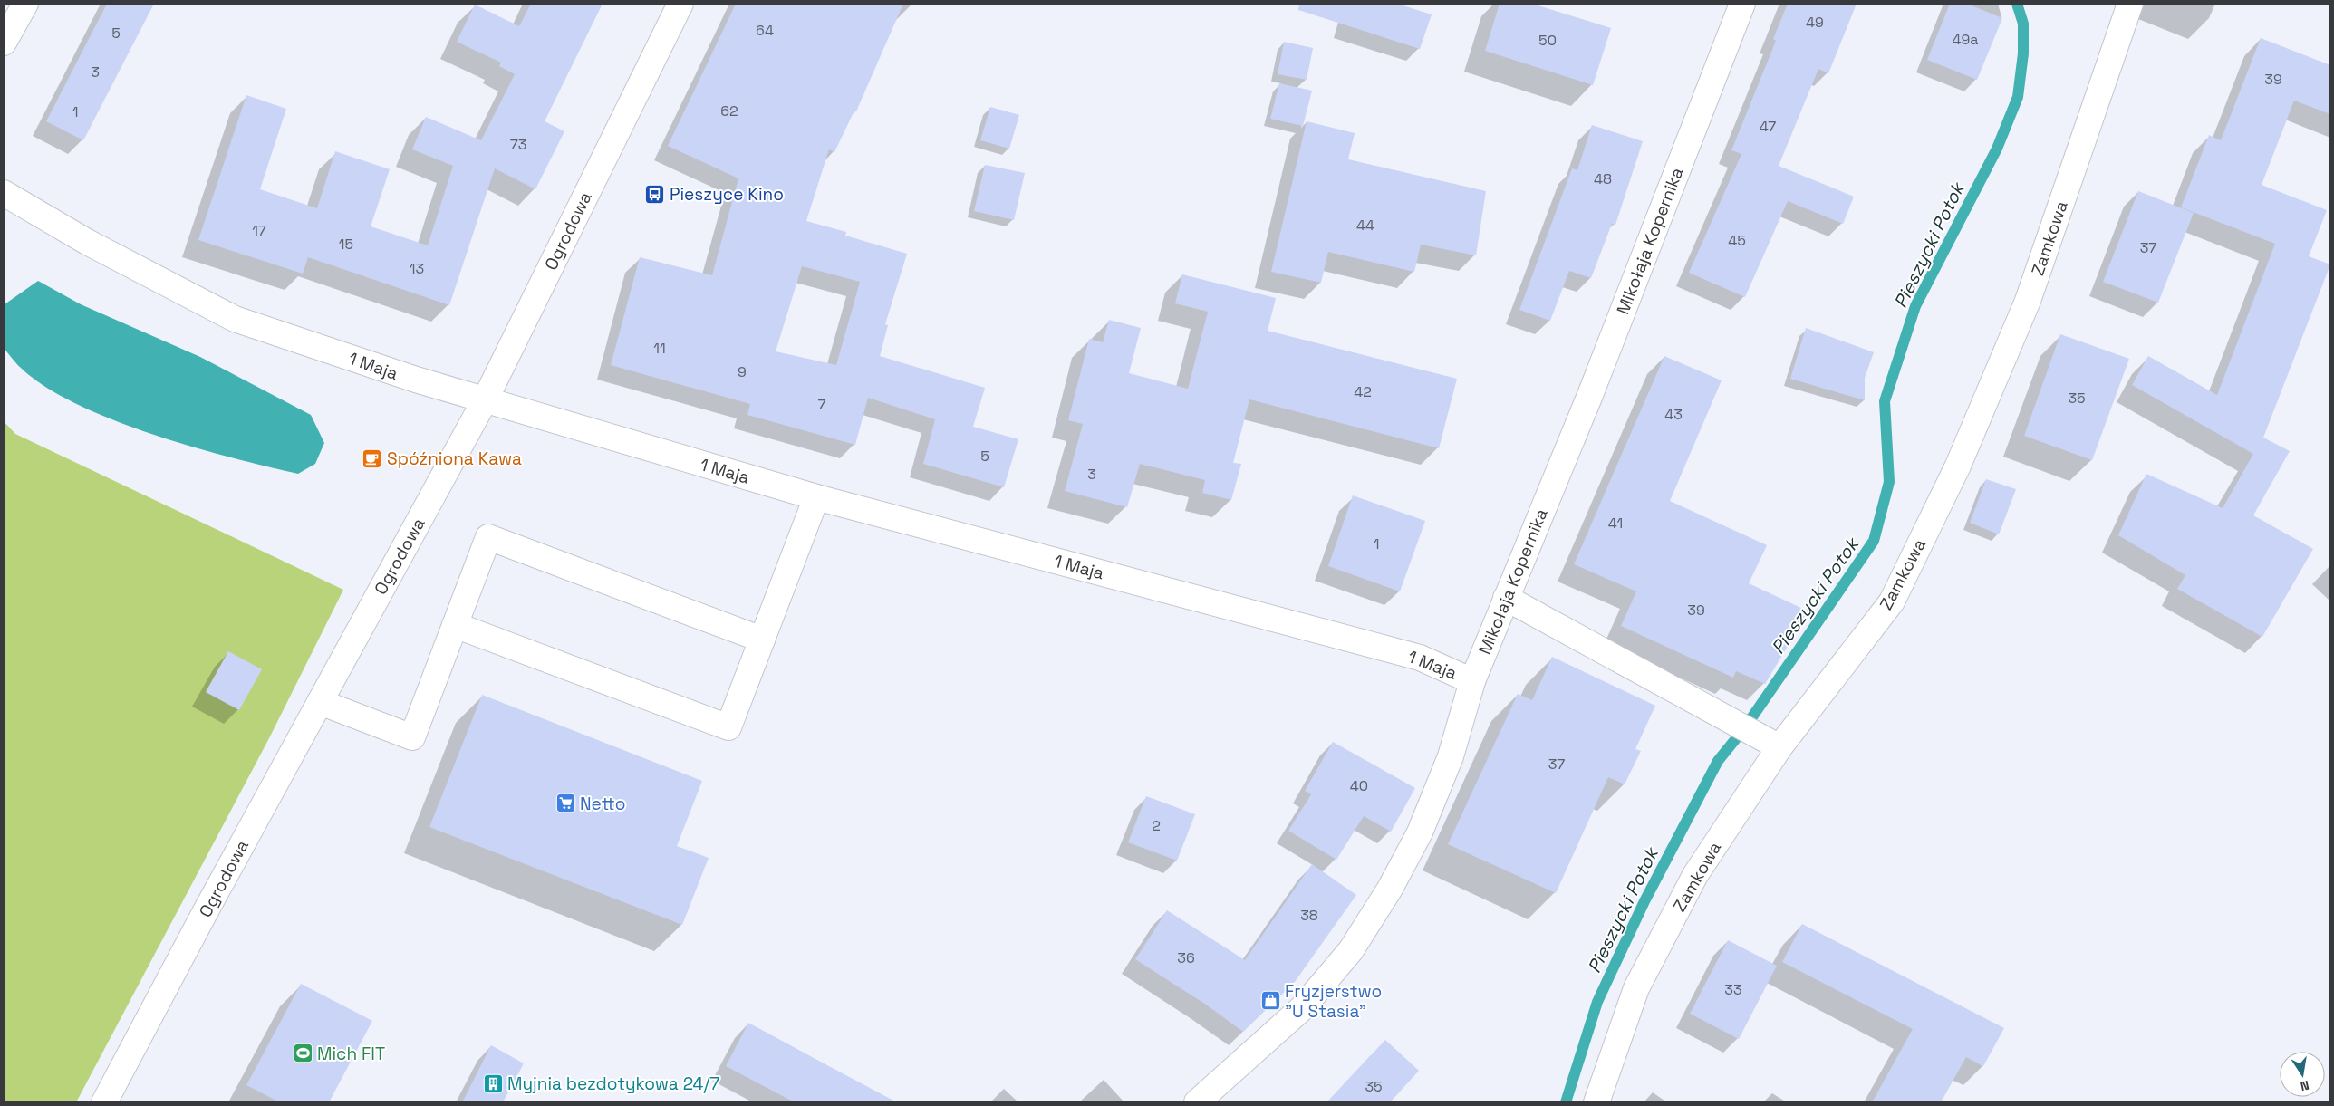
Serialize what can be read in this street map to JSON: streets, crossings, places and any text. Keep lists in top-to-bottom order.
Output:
{
  "streets": {
    "street": [
      "Ogrodowa",
      "Zamkowa",
      "Mikołaja Kopernika",
      "1 Maja"
    ]
  },
  "crossings": [
    ["Ogrodowa", "1 Maja"],
    ["Mikołaja Kopernika", "1 Maja"]
  ],
  "water": ["Pieszycki Potok"],
  "places": {
    "bus stop": ["Pieszyce Kino"],
    "cafe": ["Spóźniona Kawa"],
    "supermarket": ["Netto"],
    "shop": ["Fryzjerstwo \"U Stasia\""],
    "sports": ["Mich FIT"],
    "building": ["Myjnia bezdotykowa 24/7"]
  },
  "house_numbers": [
    "49",
    "64",
    "5",
    "49a",
    "50",
    "3",
    "39",
    "62",
    "1",
    "47",
    "73",
    "48",
    "44",
    "17",
    "45",
    "15",
    "37",
    "13",
    "11",
    "9",
    "42",
    "35",
    "7",
    "43",
    "5",
    "3",
    "41",
    "1",
    "39",
    "37",
    "40",
    "2",
    "38",
    "36",
    "33",
    "35"
  ],
  "north": "bottom"
}
